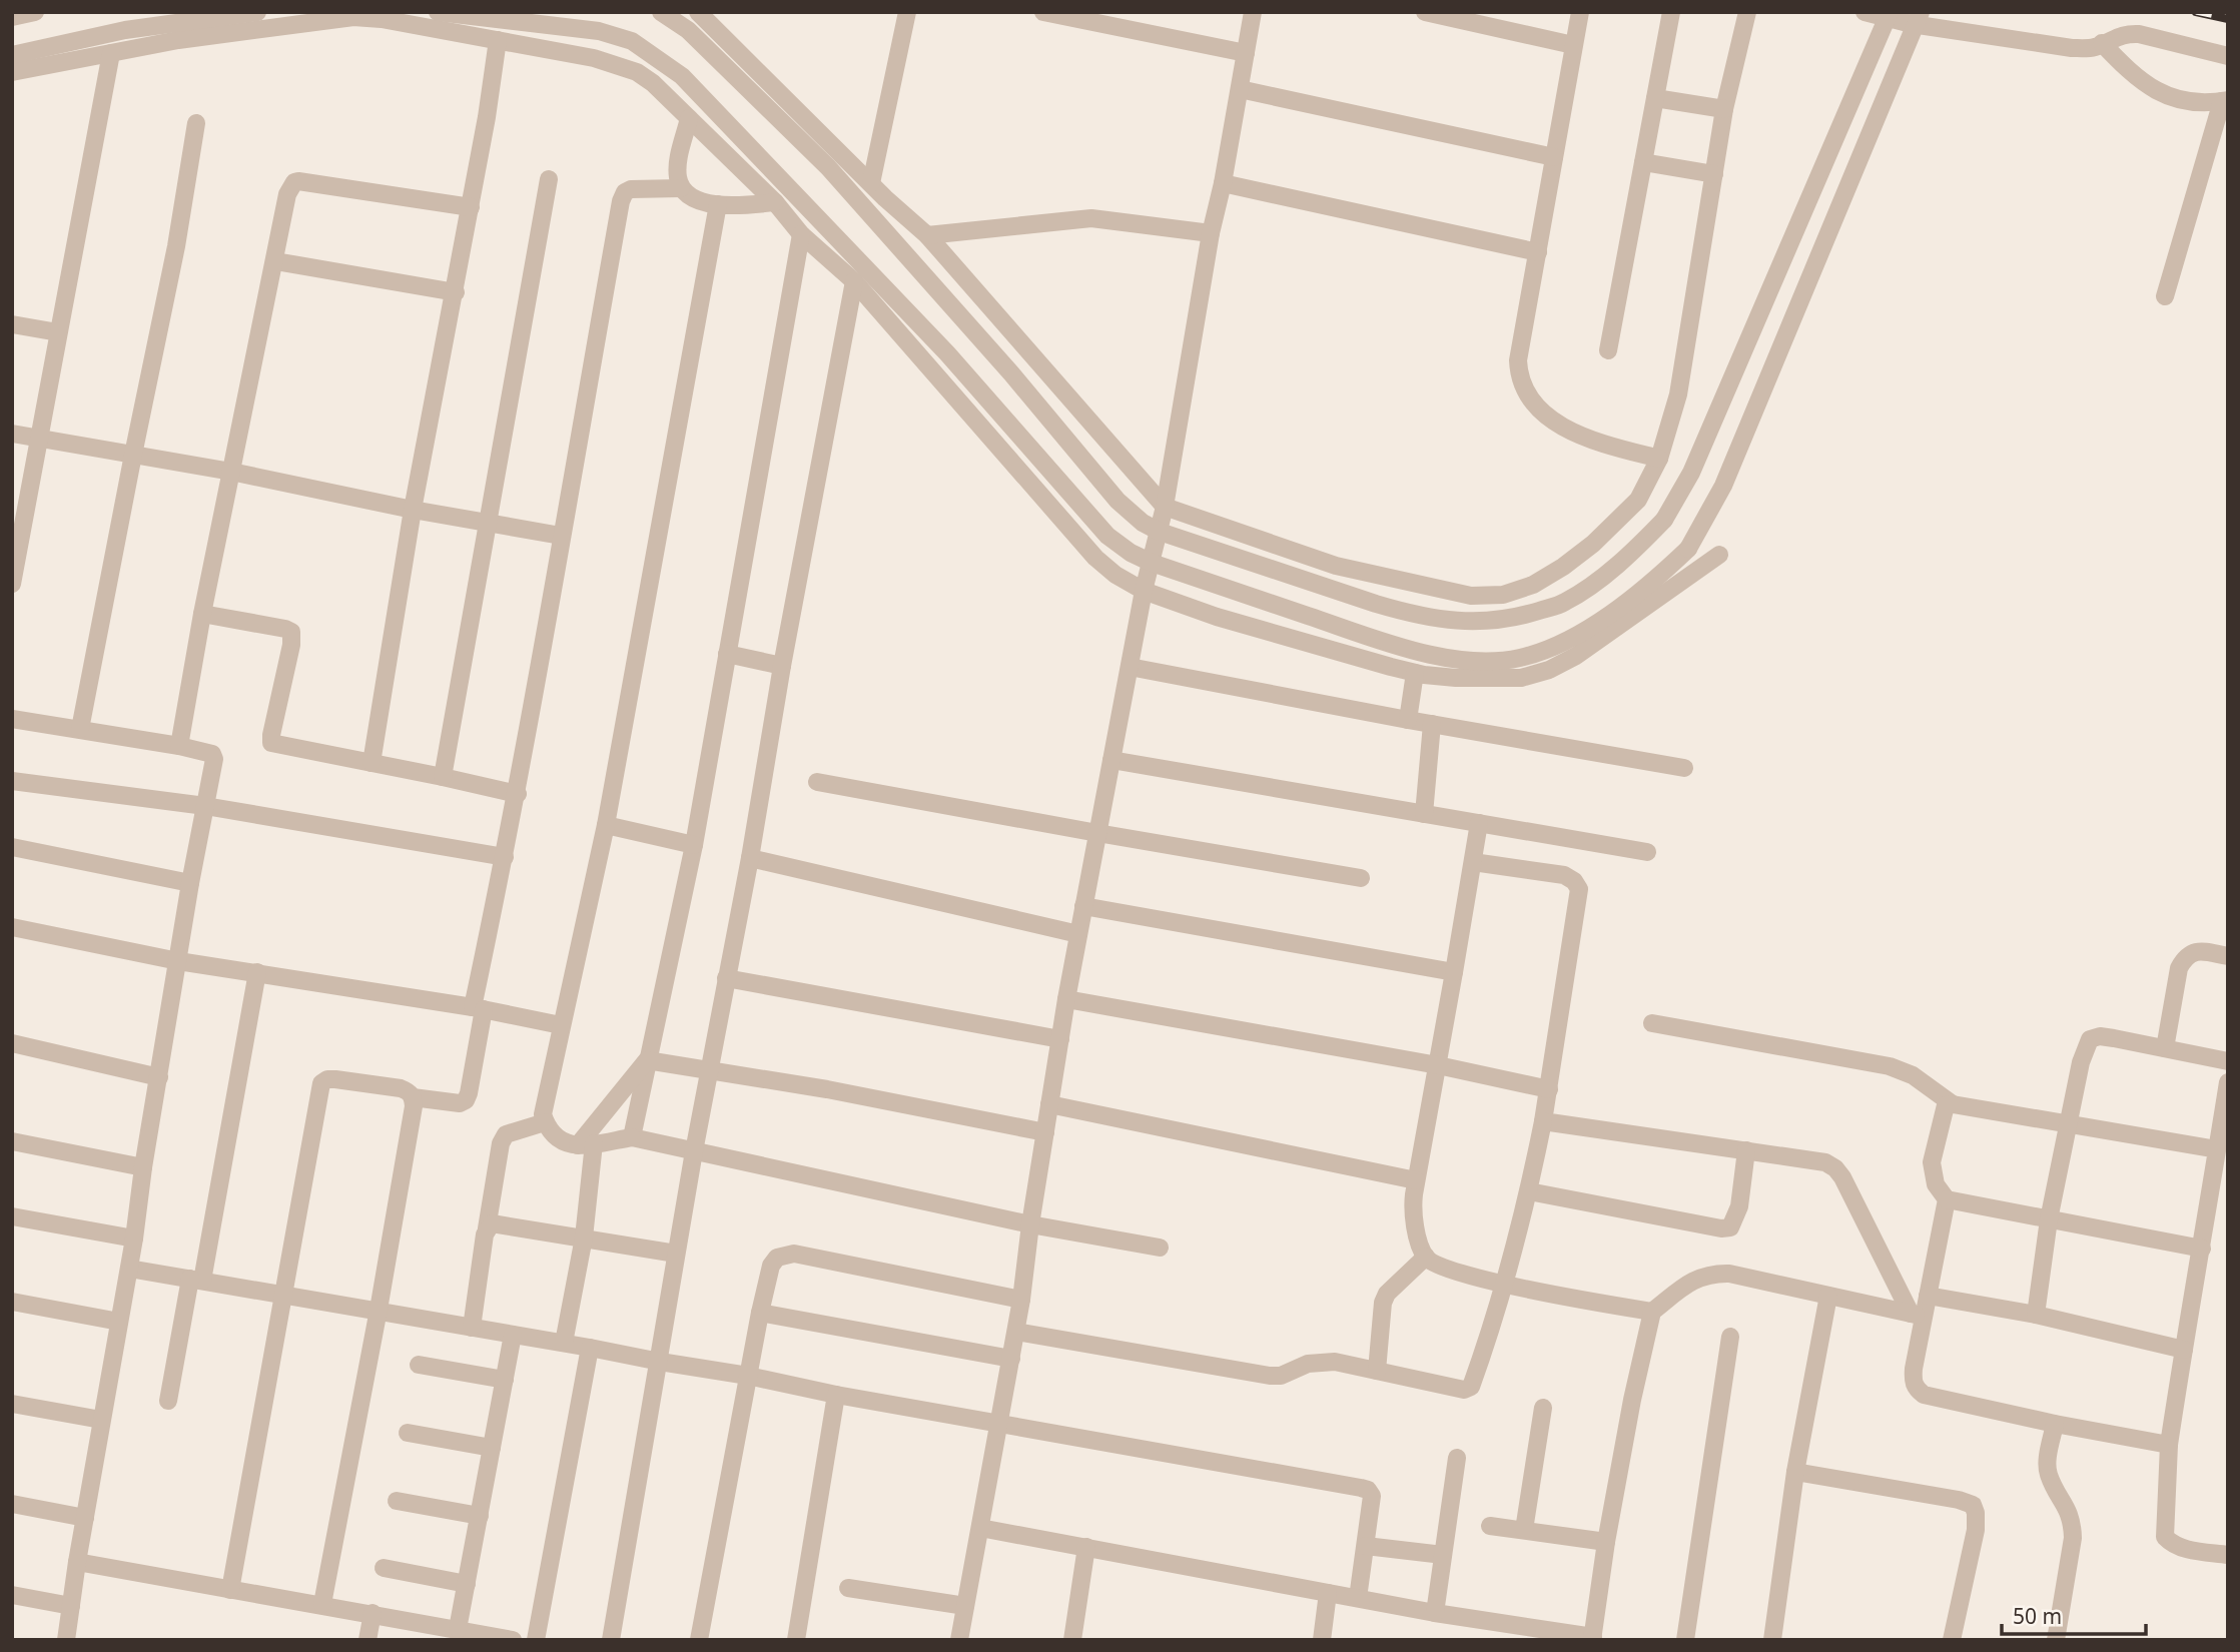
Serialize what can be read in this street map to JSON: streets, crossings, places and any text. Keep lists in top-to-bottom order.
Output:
{
  "scale_bar": "50 m"
}
